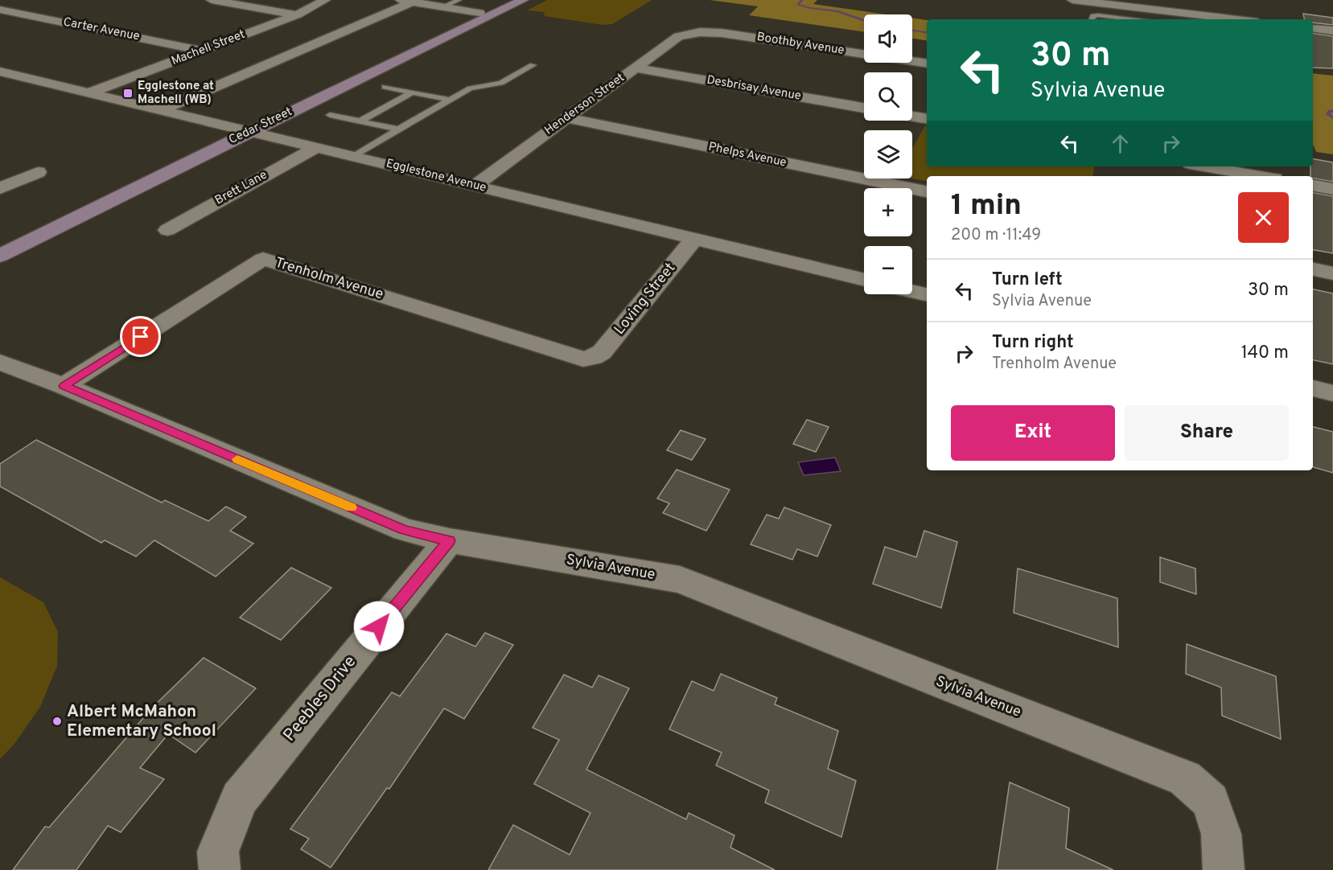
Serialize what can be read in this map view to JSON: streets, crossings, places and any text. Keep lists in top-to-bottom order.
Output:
{
  "streets": {
    "main road": ["Cedar Street"],
    "street": [
      "Carter Avenue",
      "Boothby Avenue",
      "Machell Street",
      "Desbrisay Avenue",
      "Henderson Street",
      "Phelps Avenue",
      "Egglestone Avenue",
      "Brett Lane",
      "Trenholm Avenue",
      "Loving Street",
      "Sylvia Avenue",
      "Peebles Drive"
    ]
  },
  "crossings": [
    ["Carter Avenue", "Machell Street"],
    ["Boothby Avenue", "Henderson Street"],
    ["Machell Street", "Egglestone Avenue"],
    ["Desbrisay Avenue", "Henderson Street"],
    ["Henderson Street", "Phelps Avenue"],
    ["Henderson Street", "Egglestone Avenue"],
    ["Cedar Street", "Egglestone Avenue"],
    ["Egglestone Avenue", "Brett Lane"],
    ["Egglestone Avenue", "Loving Street"],
    ["Trenholm Avenue", "Loving Street"],
    ["Trenholm Avenue", "Sylvia Avenue"],
    ["Sylvia Avenue", "Peebles Drive"]
  ],
  "places": {
    "transit": ["Egglestone at Machell (WB)"],
    "other": ["Albert McMahon Elementary School"]
  },
  "page": {
    "map_buttons": ["+", "−"],
    "turn": ["30 m", "Sylvia Avenue"],
    "heading": ["1 min", "200 m · 11:49"],
    "list": [
      {
        "name": "Turn left",
        "note": "Sylvia Avenue",
        "value": "30 m"
      },
      {
        "name": "Turn right",
        "note": "Trenholm Avenue",
        "value": "140 m"
      }
    ],
    "buttons": ["Exit", "Share"]
  }
}
